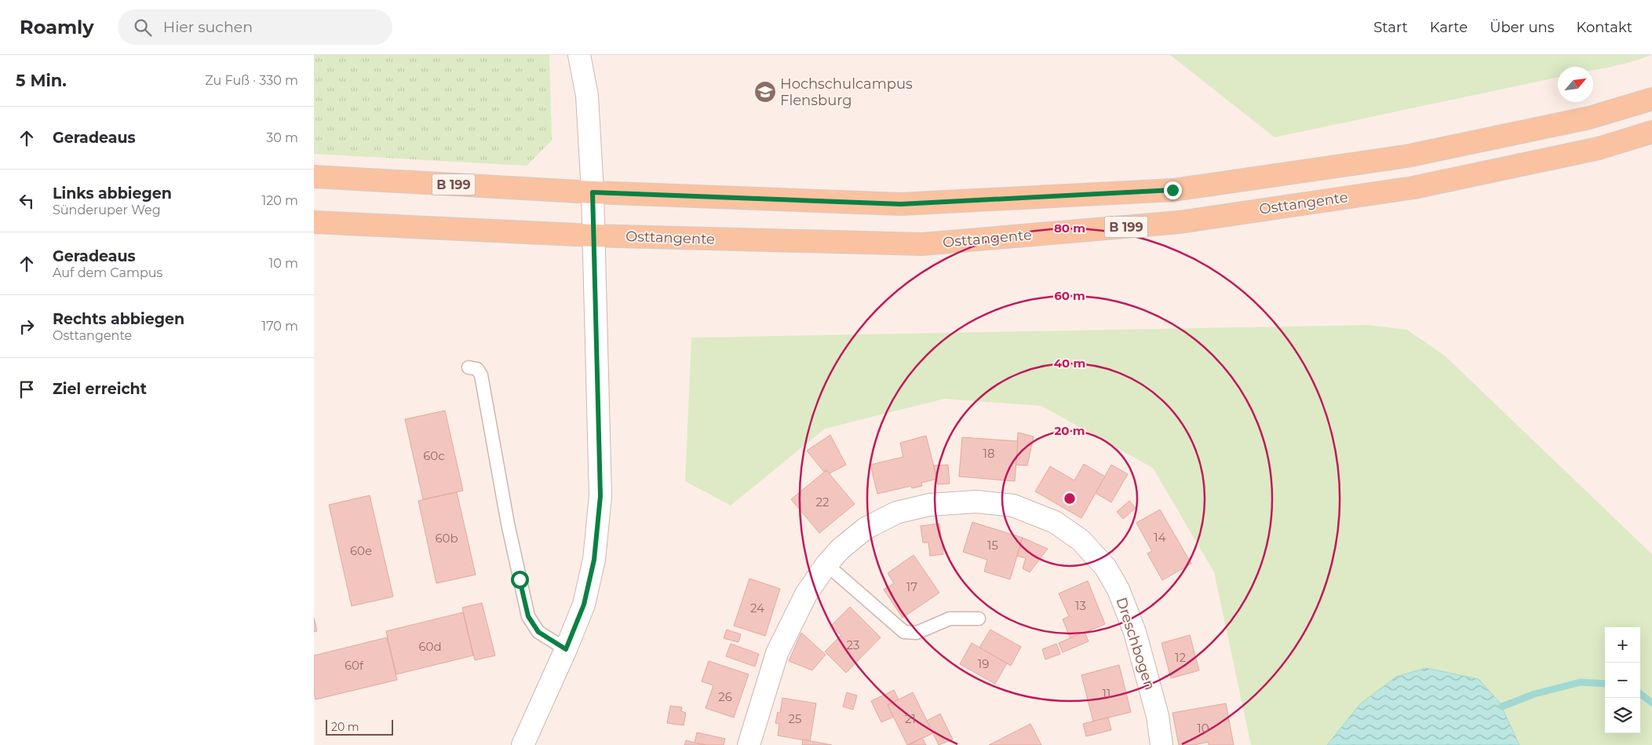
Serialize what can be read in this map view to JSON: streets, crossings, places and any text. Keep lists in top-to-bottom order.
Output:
{
  "streets": {
    "main road": ["B 199", "Osttangente"],
    "street": ["Dreschbogen"]
  },
  "places": {
    "school or university": ["Hochschulcampus Flensburg"]
  },
  "house_numbers": [
    "18",
    "60c",
    "22",
    "14",
    "60b",
    "15",
    "60e",
    "17",
    "13",
    "24",
    "23",
    "60d",
    "12",
    "19",
    "60f",
    "11",
    "26",
    "25",
    "21",
    "10"
  ],
  "scale_bar": "20 m",
  "north": "top right",
  "page": {
    "header": "Roamly",
    "search": "Hier suchen",
    "nav": [
      "Start",
      "Karte",
      "Über uns",
      "Kontakt"
    ],
    "heading": ["5 Min.", "Zu Fuß · 330 m"],
    "list": [
      ["Geradeaus", "30 m"],
      ["Links abbiegen", "Sünderuper Weg", "120 m"],
      ["Geradeaus", "Auf dem Campus", "10 m"],
      ["Rechts abbiegen", "Osttangente", "170 m"],
      "Ziel erreicht"
    ],
    "map_buttons": ["+", "−"],
    "scale": "20 m"
  },
  "rings": [
    "80 m",
    "60 m",
    "40 m",
    "20 m"
  ]
}
